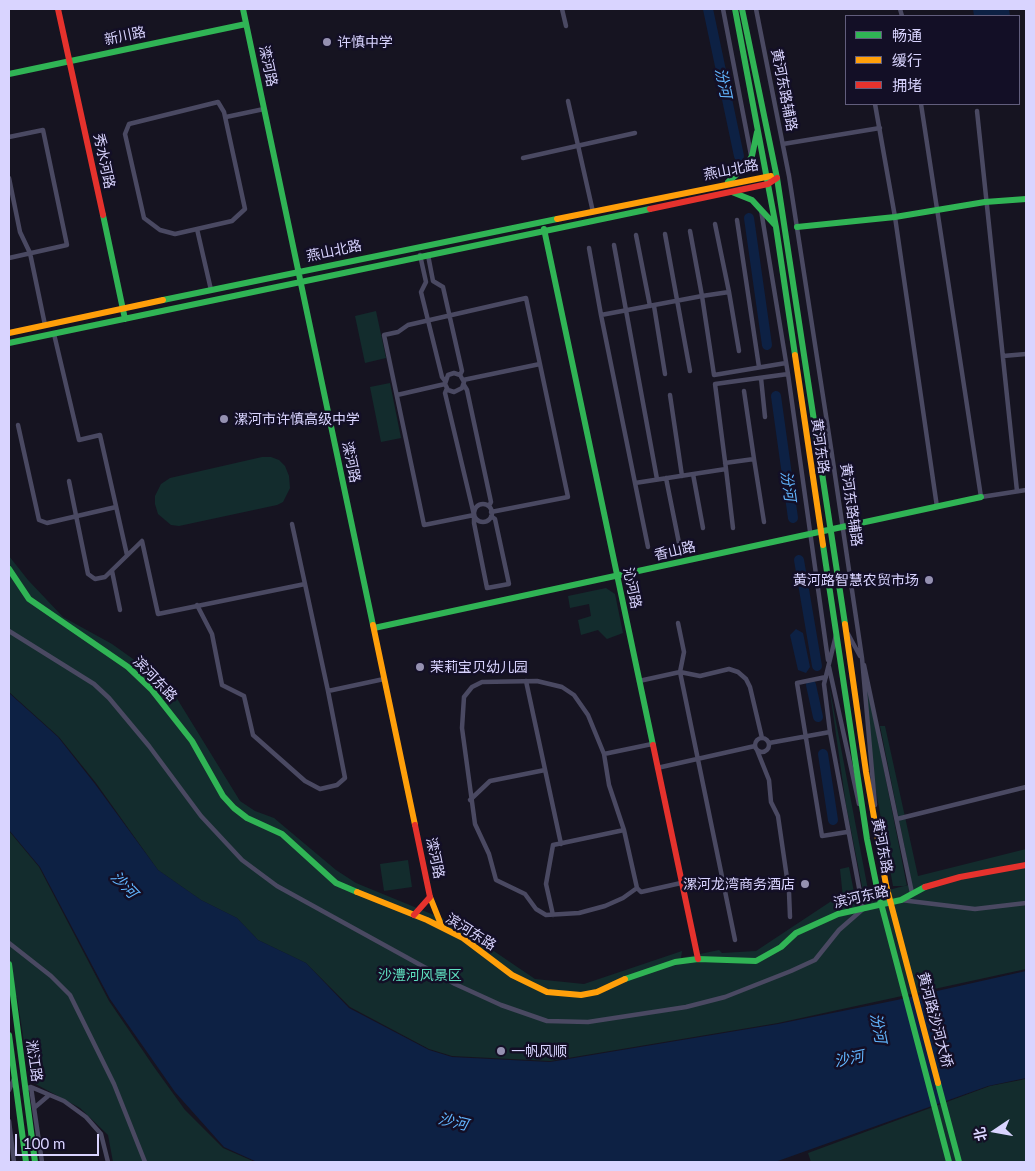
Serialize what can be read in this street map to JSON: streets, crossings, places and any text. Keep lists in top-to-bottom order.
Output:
{
  "streets": {
    "street": [
      "新川路",
      "滦河路",
      "黄河东路辅路",
      "秀水河路",
      "燕山北路",
      "黄河东路",
      "香山路",
      "沁河路",
      "滨河东路",
      "黄河路沙河大桥",
      "淞江路"
    ]
  },
  "crossings": [
    ["新川路", "滦河路"],
    ["新川路", "秀水河路"],
    ["滦河路", "燕山北路"],
    ["滦河路", "香山路"],
    ["滦河路", "滨河东路"],
    ["黄河东路辅路", "黄河东路"],
    ["黄河东路辅路", "香山路"],
    ["秀水河路", "燕山北路"],
    ["燕山北路", "黄河东路"],
    ["燕山北路", "沁河路"],
    ["黄河东路", "香山路"],
    ["黄河东路", "黄河路沙河大桥"],
    ["香山路", "沁河路"],
    ["沁河路", "滨河东路"]
  ],
  "water": ["汾河", "沙河"],
  "parks": ["沙澧河风景区"],
  "places": [
    "许慎中学",
    "漯河市许慎高级中学",
    "黄河路智慧农贸市场",
    "茉莉宝贝幼儿园",
    "漯河龙湾商务酒店",
    "一帆风顺"
  ],
  "legend": ["畅通", "缓行", "拥堵"],
  "scale_bar": "100 m",
  "north": "left"
}
